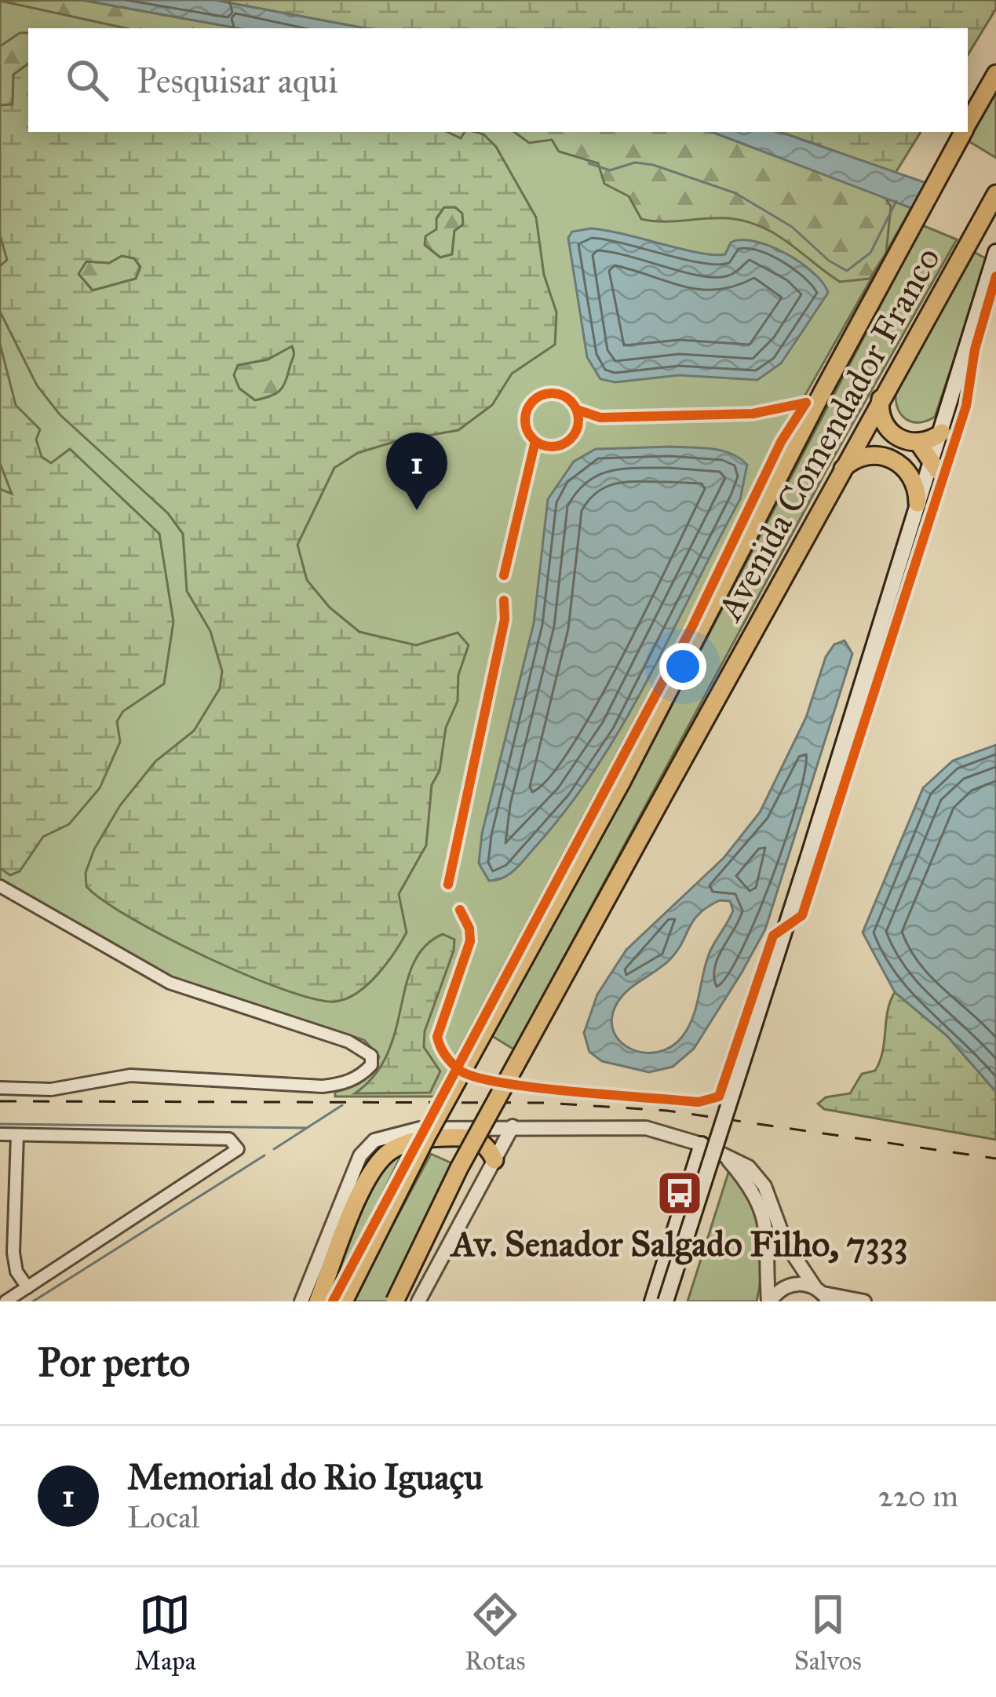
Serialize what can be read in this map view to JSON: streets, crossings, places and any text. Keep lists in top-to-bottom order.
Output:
{
  "streets": {
    "highway": ["Avenida Comendador Franco"]
  },
  "places": {
    "bus stop": ["Av. Senador Salgado Filho, 7333"]
  },
  "page": {
    "search": "Pesquisar aqui",
    "pins": "1",
    "heading": "Por perto",
    "list": [
      {
        "mark": "1",
        "name": "Memorial do Rio Iguaçu",
        "note": "Local",
        "value": "220 m"
      }
    ],
    "nav": ["Mapa", "Rotas", "Salvos"]
  }
}
